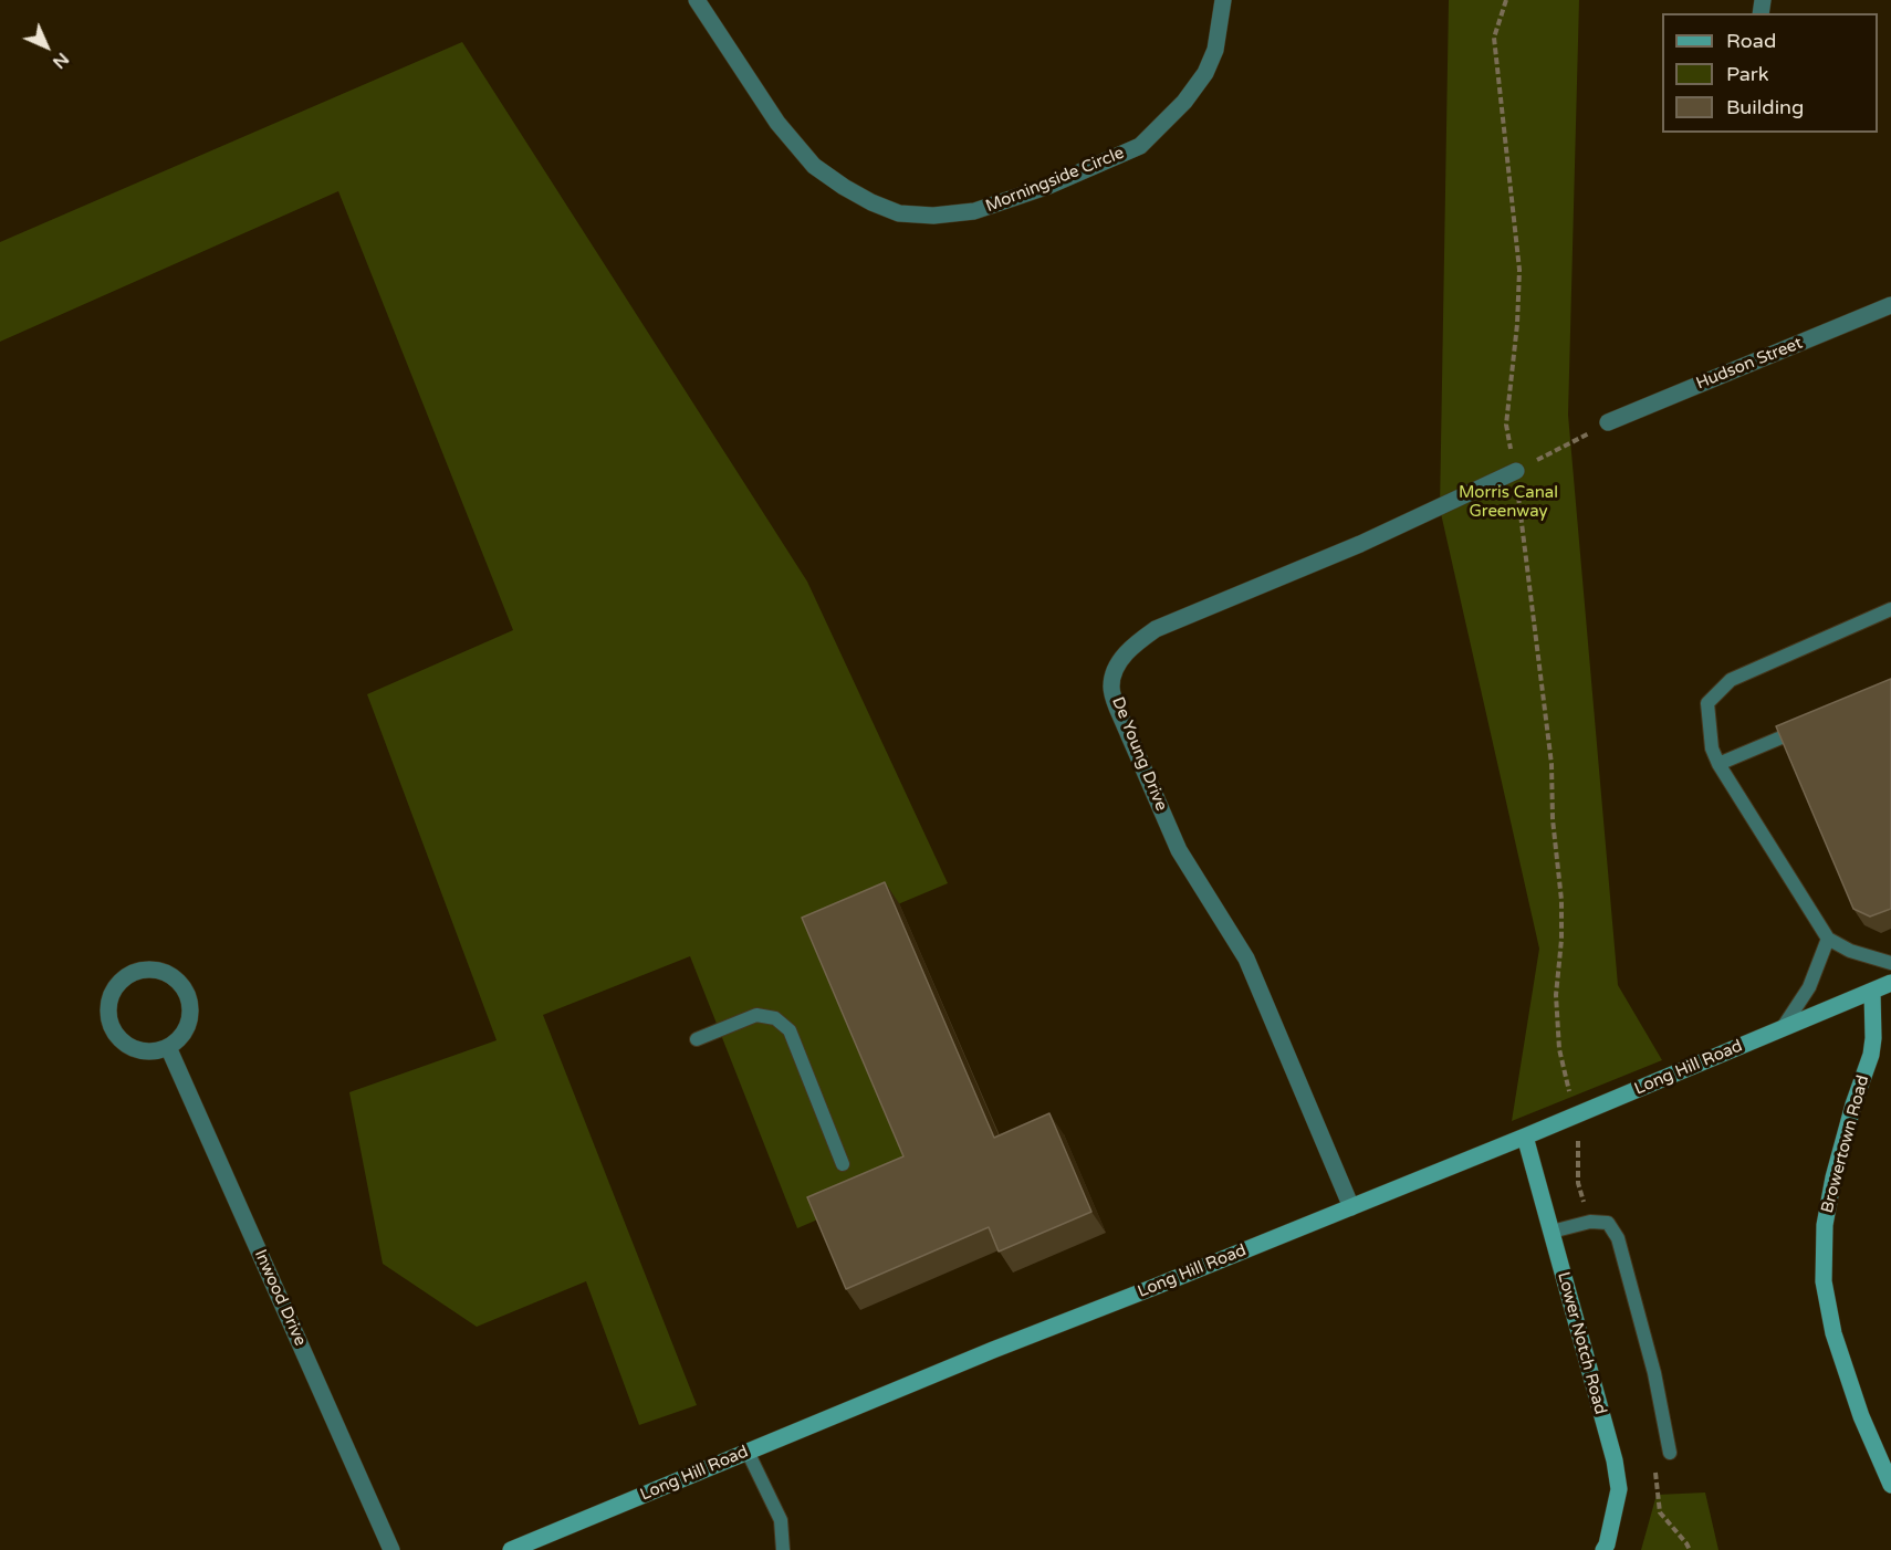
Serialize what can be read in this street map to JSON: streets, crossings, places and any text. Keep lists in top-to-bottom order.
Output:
{
  "streets": {
    "main road": ["Long Hill Road", "Browertown Road", "Lower Notch Road"],
    "street": [
      "Morningside Circle",
      "Hudson Street",
      "De Young Drive",
      "Inwood Drive"
    ]
  },
  "crossings": [
    ["De Young Drive", "Long Hill Road"],
    ["Long Hill Road", "Browertown Road"],
    ["Long Hill Road", "Lower Notch Road"]
  ],
  "parks": ["Morris Canal Greenway"],
  "legend": ["Road", "Park", "Building"],
  "north": "bottom right"
}
